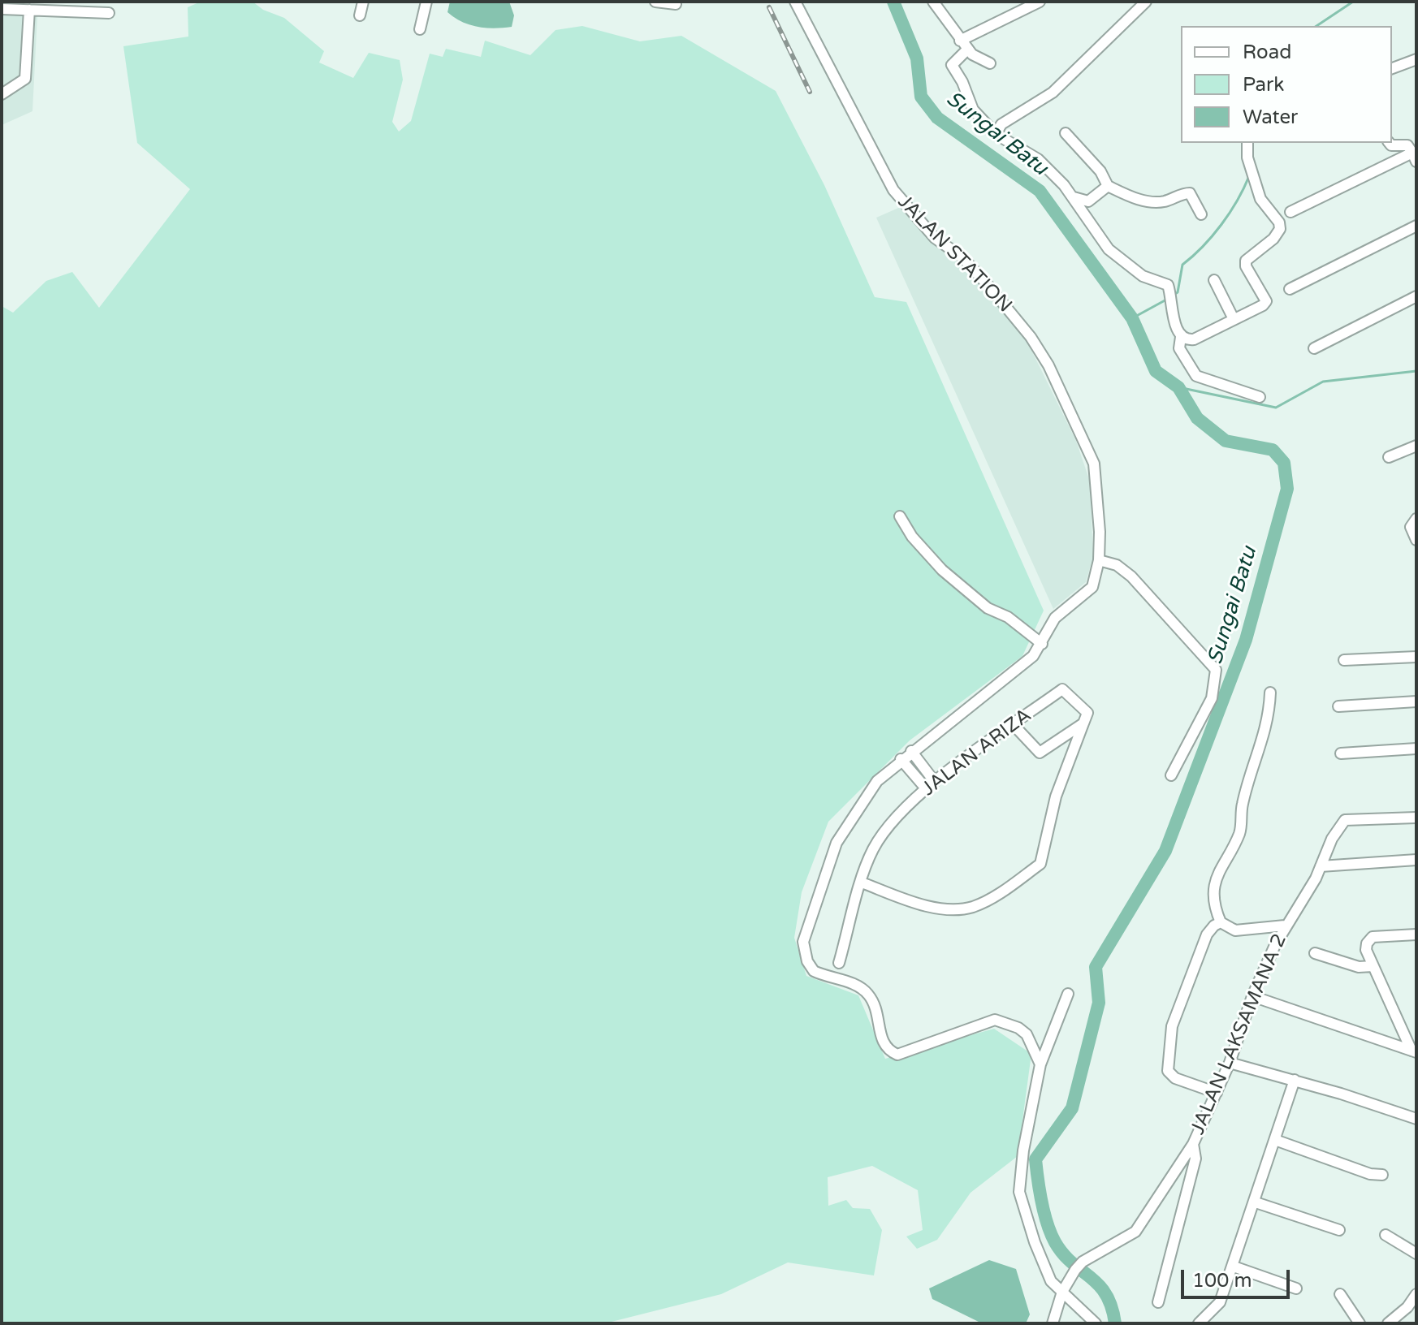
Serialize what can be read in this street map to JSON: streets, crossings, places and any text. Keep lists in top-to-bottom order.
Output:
{
  "streets": {
    "street": ["JALAN STATION", "JALAN ARIZA", "JALAN LAKSAMANA 2"]
  },
  "water": ["Sungai Batu"],
  "legend": ["Road", "Park", "Water"],
  "scale_bar": "100 m"
}
